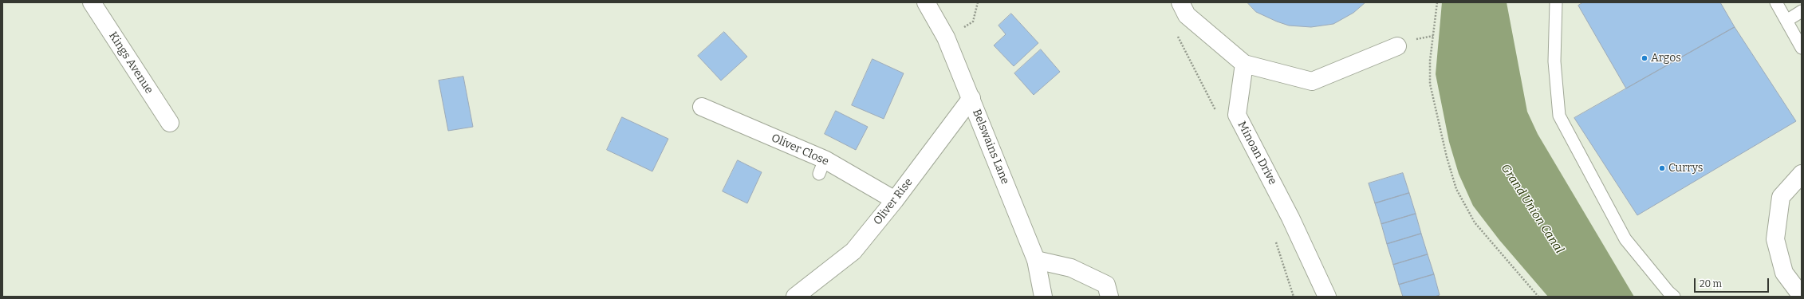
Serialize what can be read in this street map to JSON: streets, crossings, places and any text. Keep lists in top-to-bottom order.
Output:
{
  "streets": {
    "street": [
      "Kings Avenue",
      "Belswains Lane",
      "Oliver Close",
      "Minoan Drive",
      "Oliver Rise"
    ]
  },
  "crossings": [
    ["Belswains Lane", "Oliver Rise"],
    ["Oliver Close", "Oliver Rise"]
  ],
  "water": ["Grand Union Canal"],
  "places": ["Argos", "Currys"],
  "scale_bar": "20 m"
}
